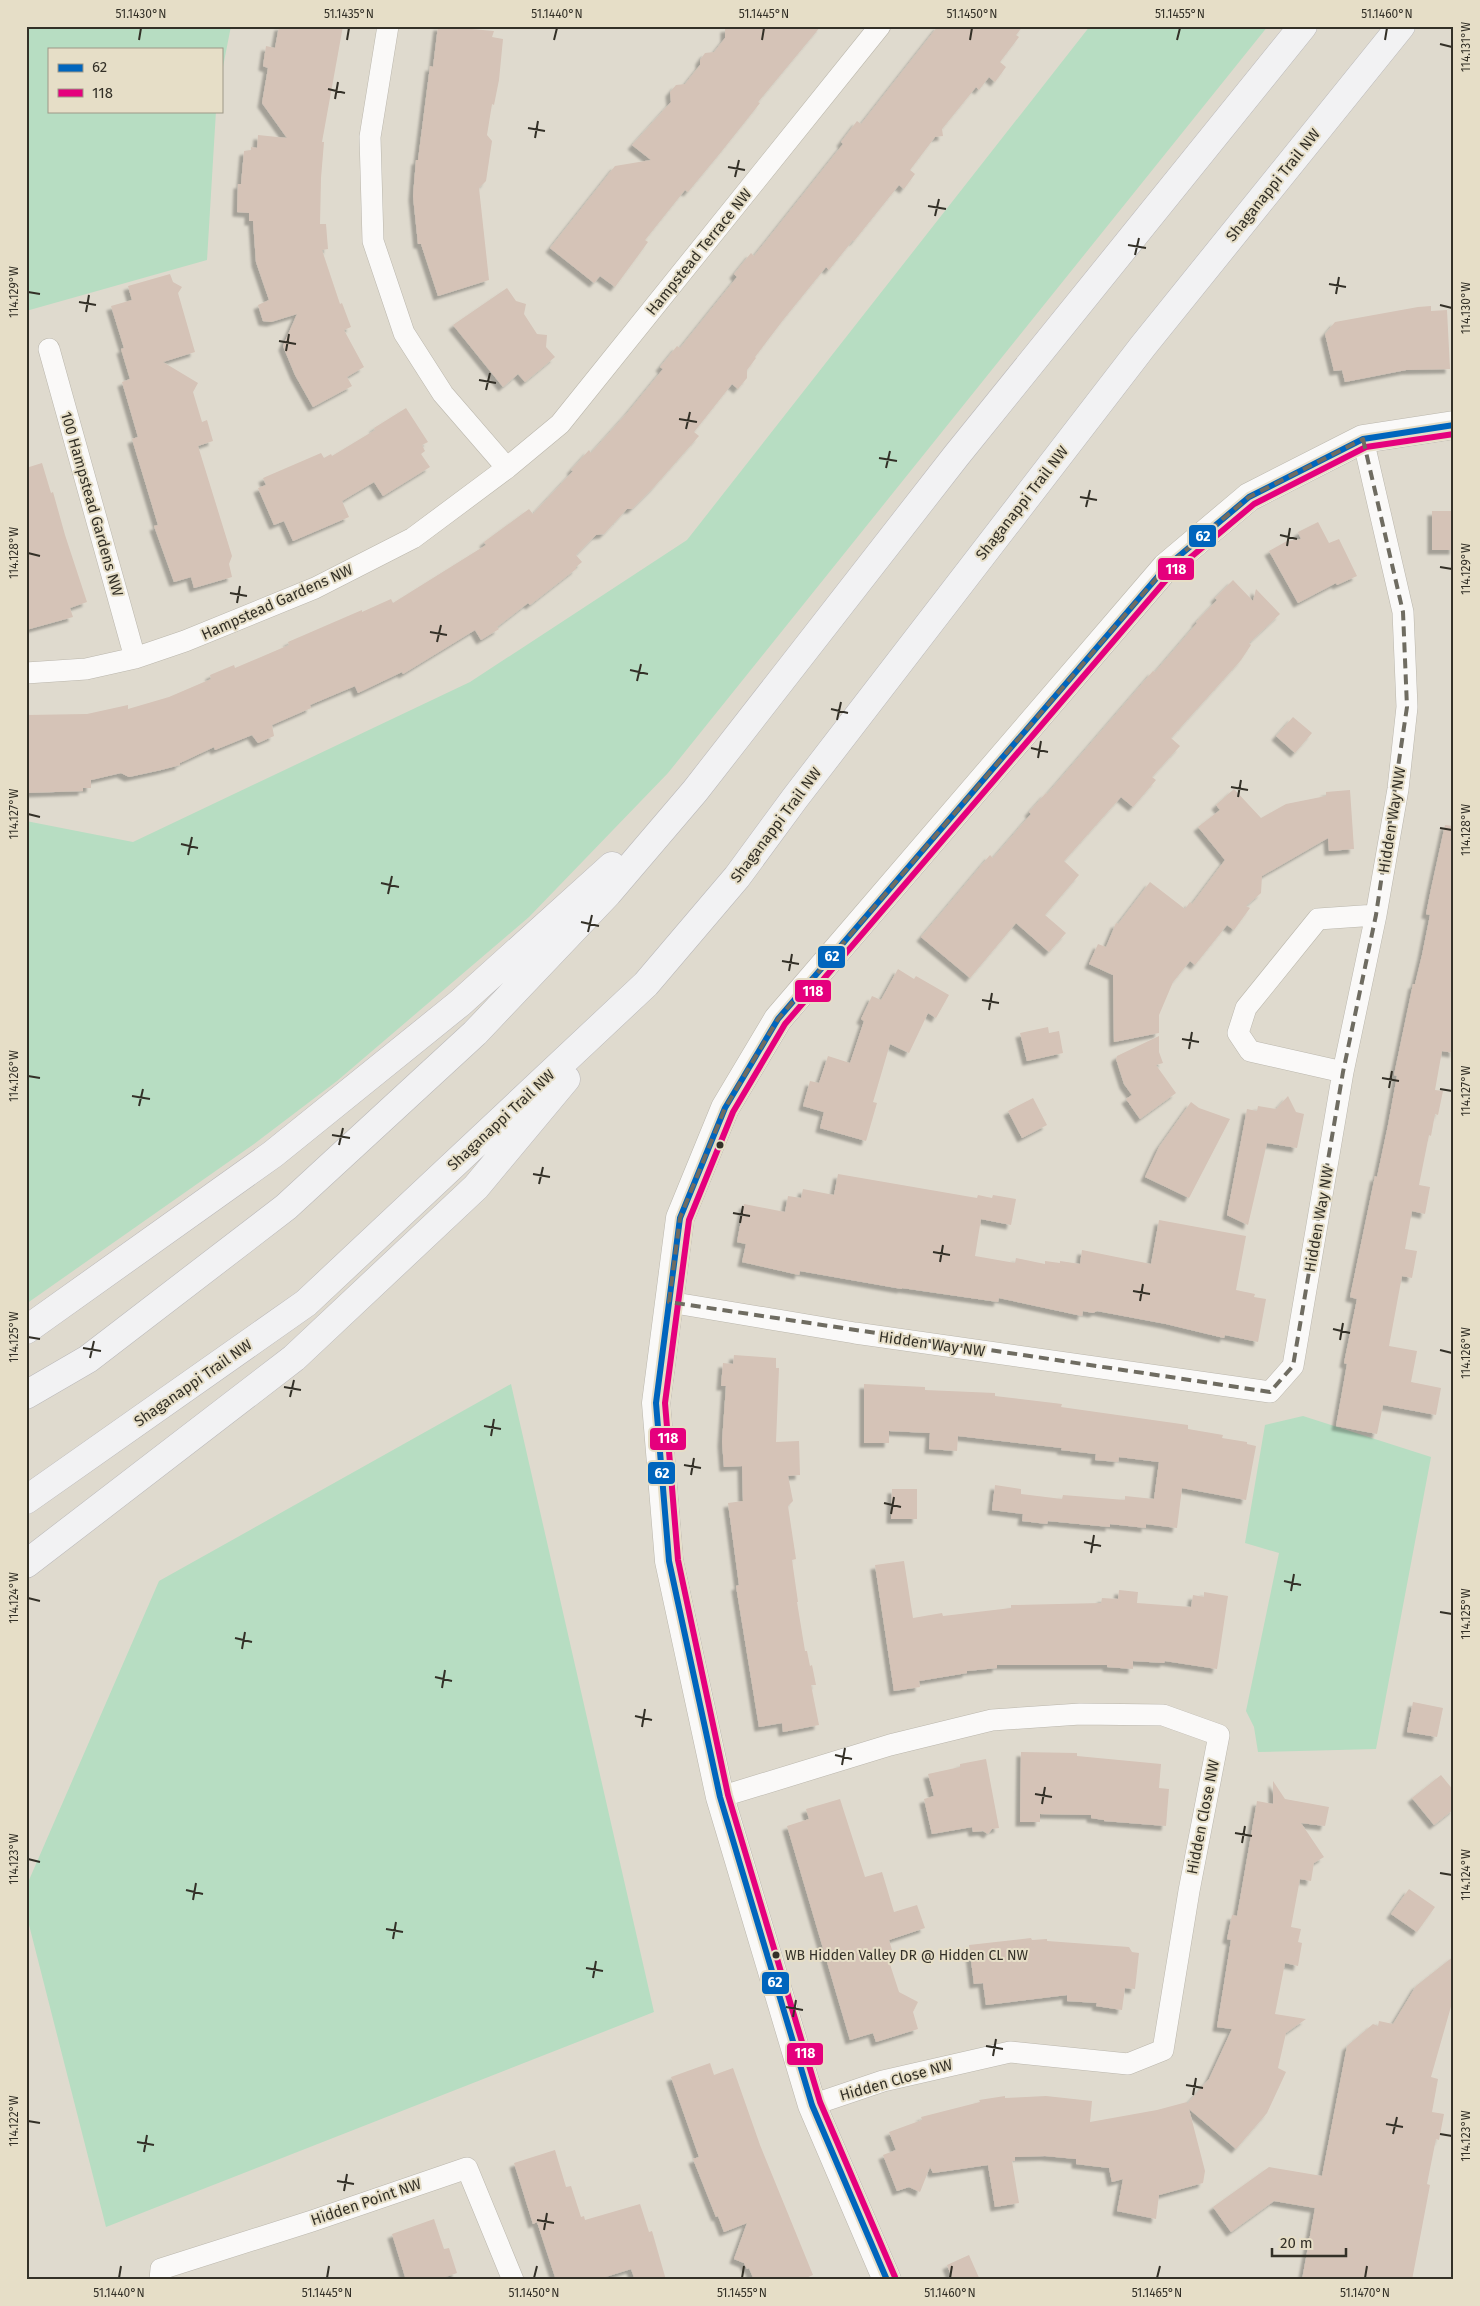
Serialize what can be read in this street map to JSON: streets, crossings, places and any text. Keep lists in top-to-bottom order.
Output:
{
  "streets": {
    "main road": ["Shaganappi Trail NW"],
    "street": [
      "Hampstead Terrace NW",
      "100 Hampstead Gardens NW",
      "Hampstead Gardens NW",
      "Hidden Way NW",
      "Hidden Close NW",
      "Hidden Point NW"
    ]
  },
  "crossings": [
    ["Hampstead Terrace NW", "Hampstead Gardens NW"],
    ["100 Hampstead Gardens NW", "Hampstead Gardens NW"]
  ],
  "places": ["WB Hidden Valley DR @ Hidden CL NW"],
  "lines": ["transit line 62", "transit line 118"],
  "legend": ["62", "118"],
  "scale_bar": "20 m",
  "coordinates": [
    "51.1430°N",
    "51.1435°N",
    "51.1440°N",
    "51.1445°N",
    "51.1450°N",
    "51.1455°N",
    "51.1460°N",
    "114.131°W",
    "114.129°W",
    "114.130°W",
    "114.128°W",
    "114.127°W",
    "114.126°W",
    "114.125°W",
    "114.124°W",
    "114.123°W",
    "114.122°W",
    "51.1465°N",
    "51.1470°N"
  ]
}
